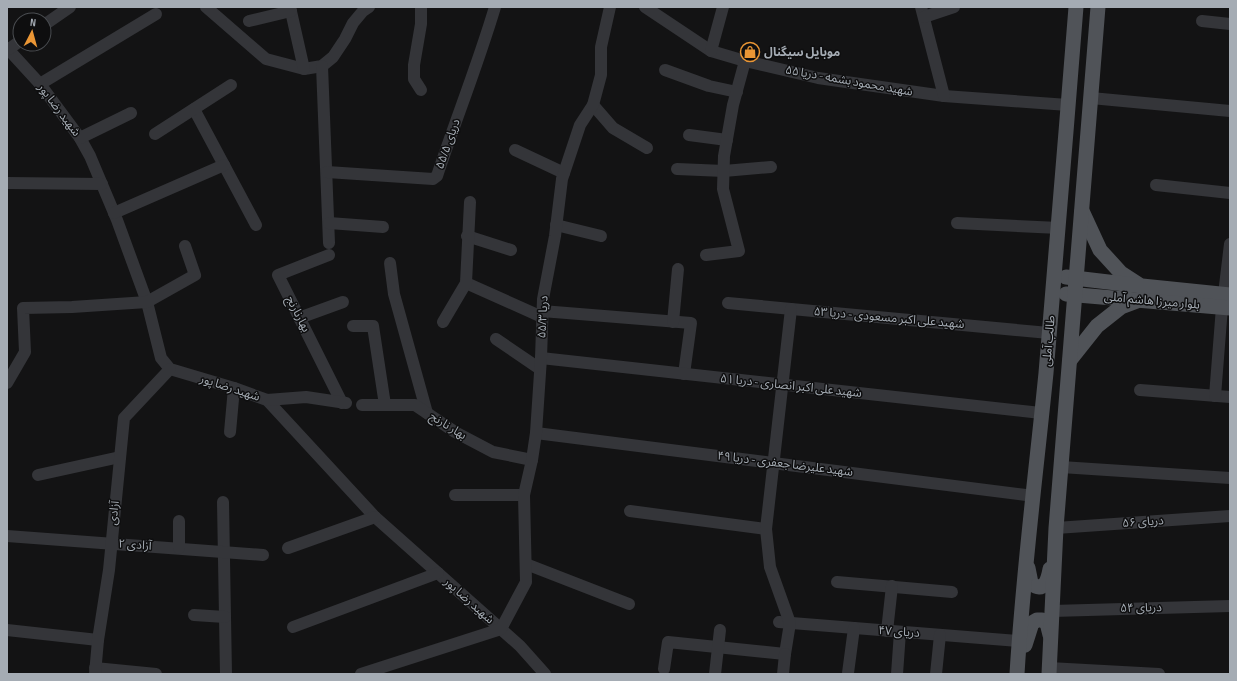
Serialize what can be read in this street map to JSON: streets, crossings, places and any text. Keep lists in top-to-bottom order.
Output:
{
  "streets": {
    "main road": ["بلوار میرزا هاشم آملی", "طالب آملی"],
    "street": [
      "شهید محمود بشمه - دریا ۵۵",
      "شهید رضا پور",
      "دریای ۵۵/۵",
      "بهارنارنج",
      "دریا ۵۵/۳",
      "شهید علی اکبر مسعودی - دریا ۵۳",
      "شهید علی اکبر انصاری - دریا ۵۱",
      "بهار نارنج",
      "شهید علیرضا جعفری - دریا ۴۹",
      "آزادی",
      "دریای ۵۶",
      "آزادی ۲",
      "دریای ۵۴",
      "دریای ۴۷"
    ]
  },
  "crossings": [
    ["شهید محمود بشمه - دریا ۵۵", "طالب آملی"],
    ["شهید رضا پور", "بهارنارنج"],
    ["شهید رضا پور", "دریا ۵۵/۳"],
    ["شهید رضا پور", "آزادی"],
    ["بلوار میرزا هاشم آملی", "طالب آملی"],
    ["دریا ۵۵/۳", "شهید علی اکبر انصاری - دریا ۵۱"],
    ["دریا ۵۵/۳", "بهار نارنج"],
    ["دریا ۵۵/۳", "شهید علیرضا جعفری - دریا ۴۹"],
    ["شهید علی اکبر مسعودی - دریا ۵۳", "طالب آملی"],
    ["طالب آملی", "شهید علی اکبر انصاری - دریا ۵۱"],
    ["طالب آملی", "شهید علیرضا جعفری - دریا ۴۹"],
    ["طالب آملی", "دریای ۵۶"],
    ["طالب آملی", "دریای ۵۴"],
    ["طالب آملی", "دریای ۴۷"],
    ["آزادی", "آزادی ۲"]
  ],
  "places": {
    "shop": ["موبایل سیگنال"]
  },
  "north": "top"
}
